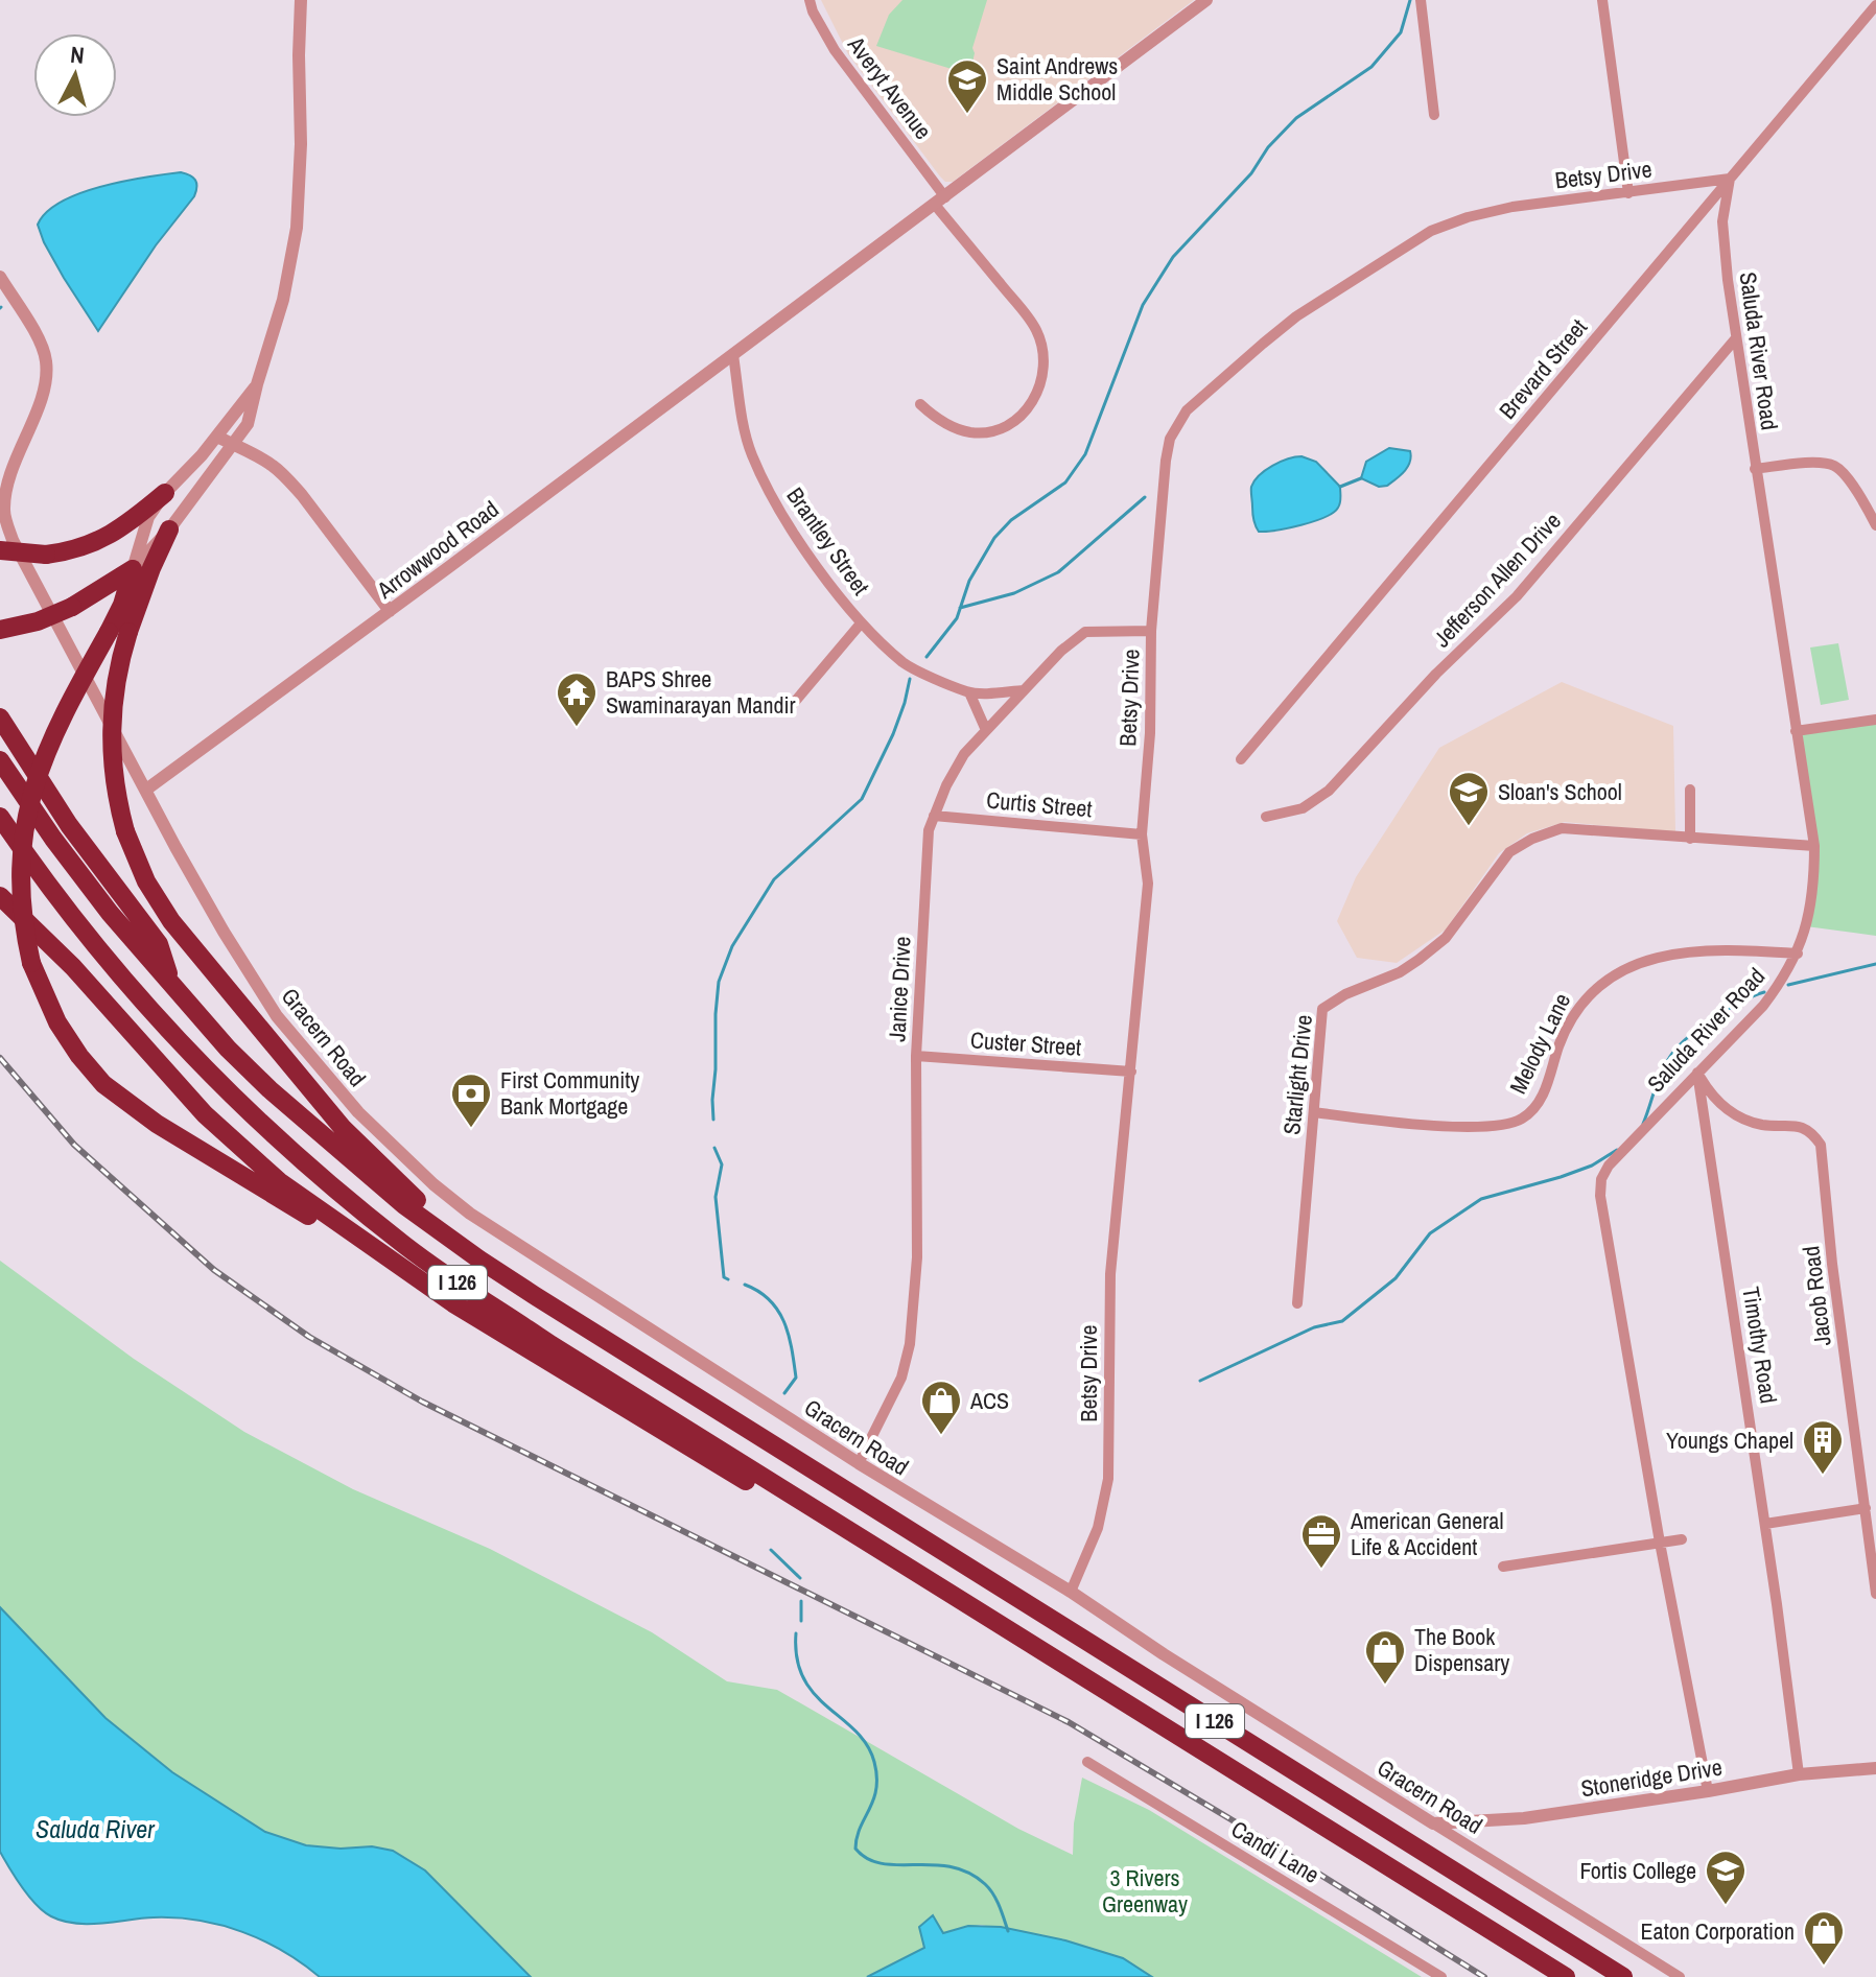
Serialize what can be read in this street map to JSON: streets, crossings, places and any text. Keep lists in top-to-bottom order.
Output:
{
  "streets": {
    "highway": ["I 126"],
    "street": [
      "Averyt Avenue",
      "Betsy Drive",
      "Saluda River Road",
      "Brevard Street",
      "Brantley Street",
      "Arrowwood Road",
      "Jefferson Allen Drive",
      "Curtis Street",
      "Janice Drive",
      "Gracern Road",
      "Custer Street",
      "Melody Lane",
      "Starlight Drive",
      "Jacob Road",
      "Timothy Road",
      "Stoneridge Drive",
      "Candi Lane"
    ]
  },
  "crossings": [
    ["Averyt Avenue", "Arrowwood Road"],
    ["Betsy Drive", "Saluda River Road"],
    ["Betsy Drive", "Brevard Street"],
    ["Betsy Drive", "Curtis Street"],
    ["Betsy Drive", "Janice Drive"],
    ["Betsy Drive", "Gracern Road"],
    ["Betsy Drive", "Custer Street"],
    ["Saluda River Road", "Brevard Street"],
    ["Saluda River Road", "Jefferson Allen Drive"],
    ["Saluda River Road", "Melody Lane"],
    ["Saluda River Road", "Starlight Drive"],
    ["Saluda River Road", "Jacob Road"],
    ["Saluda River Road", "Timothy Road"],
    ["Saluda River Road", "Stoneridge Drive"],
    ["Brantley Street", "Arrowwood Road"],
    ["Brantley Street", "Janice Drive"],
    ["Arrowwood Road", "Gracern Road"],
    ["Curtis Street", "Janice Drive"],
    ["Janice Drive", "Gracern Road"],
    ["Janice Drive", "Custer Street"],
    ["Gracern Road", "Stoneridge Drive"],
    ["Melody Lane", "Starlight Drive"],
    ["Jacob Road", "Timothy Road"],
    ["Timothy Road", "Stoneridge Drive"]
  ],
  "water": ["Saluda River"],
  "parks": ["3 Rivers Greenway"],
  "places": {
    "school or university": ["Saint Andrews Middle School", "Sloan's School", "Fortis College"],
    "temple": ["BAPS Shree Swaminarayan Mandir"],
    "bank": ["First Community Bank Mortgage"],
    "shop": ["ACS", "The Book Dispensary", "Eaton Corporation"],
    "building": ["Youngs Chapel"],
    "office": ["American General Life & Accident"]
  },
  "north": "top"
}
